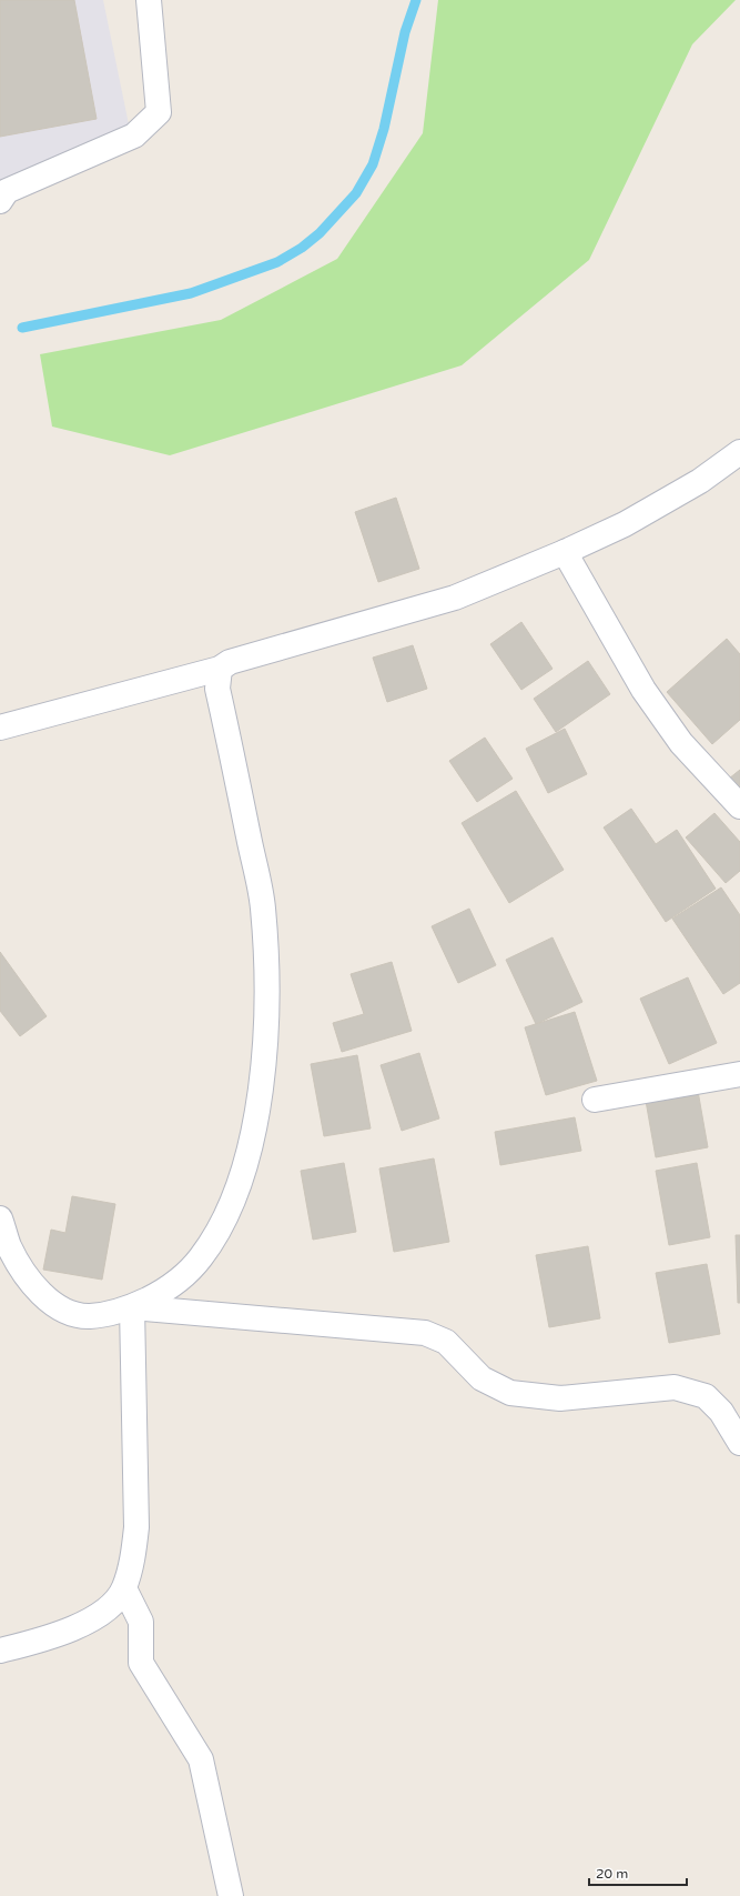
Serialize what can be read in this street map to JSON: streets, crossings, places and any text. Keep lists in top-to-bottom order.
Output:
{
  "scale_bar": "20 m"
}
